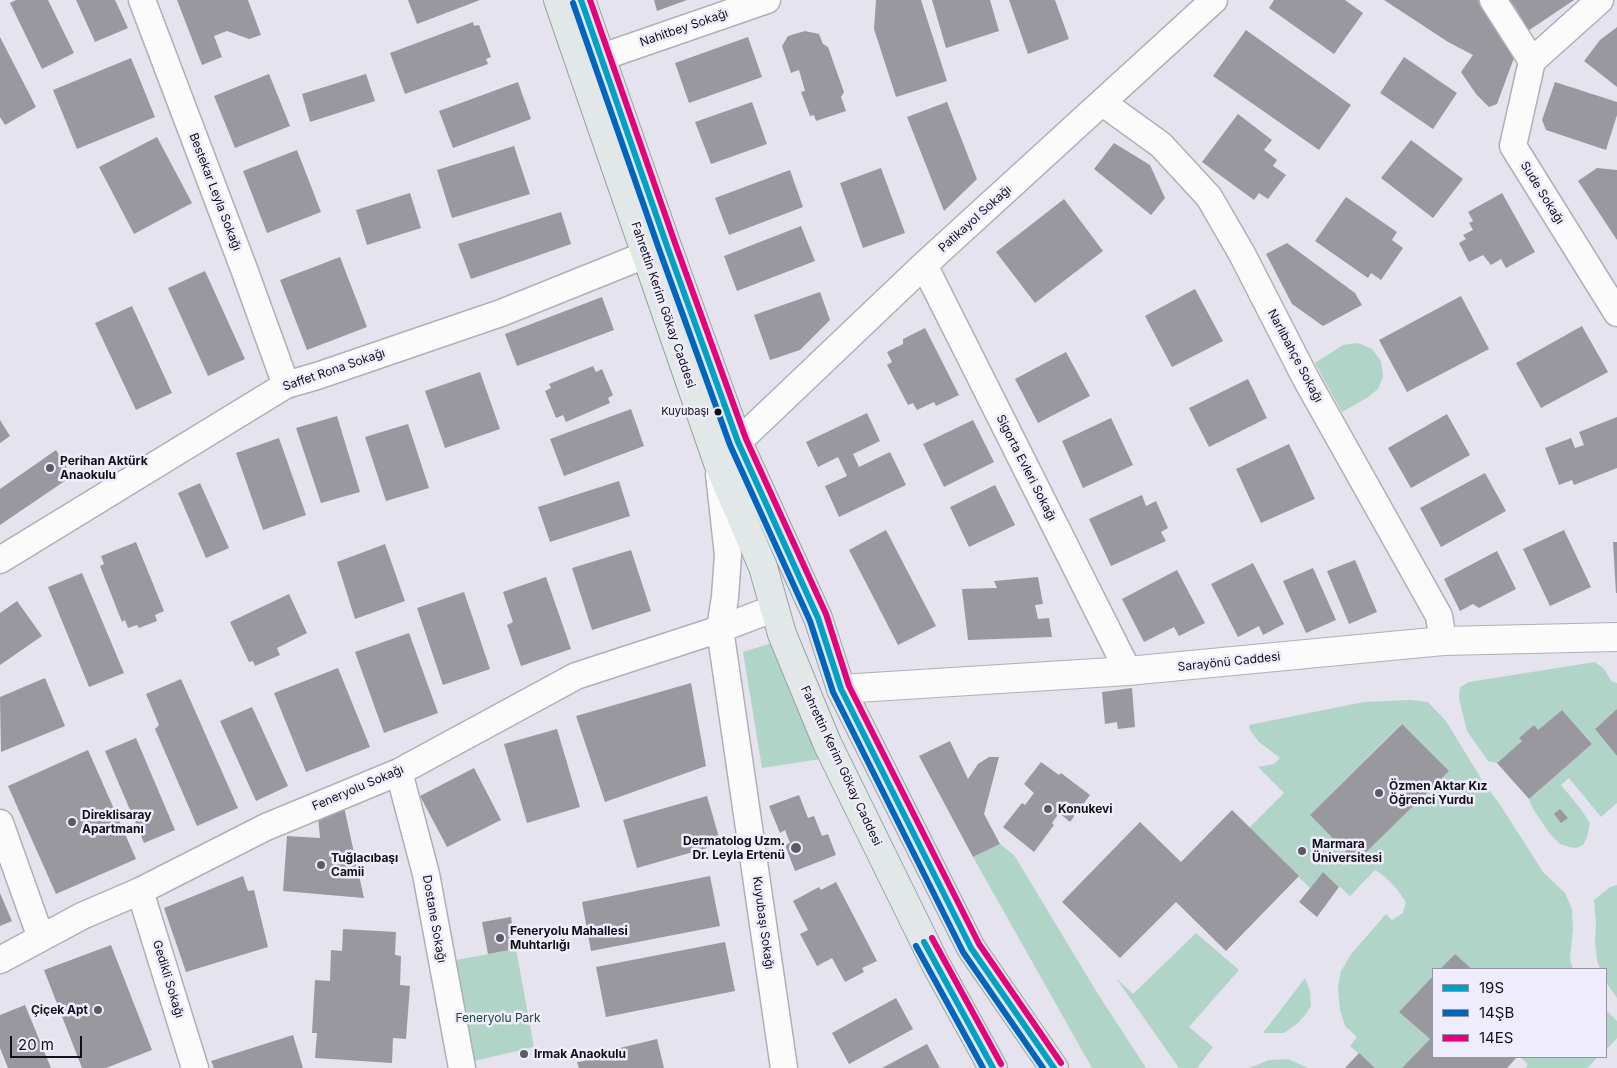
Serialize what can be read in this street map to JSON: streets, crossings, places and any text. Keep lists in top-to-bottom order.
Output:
{
  "streets": {
    "main road": ["Fahrettin Kerim Gökay Caddesi"],
    "street": [
      "Nahitbey Sokağı",
      "Bestekar Leyla Sokağı",
      "Sude Sokağı",
      "Patikayol Sokağı",
      "Narlıbahçe Sokağı",
      "Saffet Rona Sokağı",
      "Sigorta Evleri Sokağı",
      "Sarayönü Caddesi",
      "Feneryolu Sokağı",
      "Dostane Sokağı",
      "Kuyubaşı Sokağı",
      "Gedikli Sokağı"
    ]
  },
  "crossings": [
    ["Nahitbey Sokağı", "Fahrettin Kerim Gökay Caddesi"],
    ["Bestekar Leyla Sokağı", "Saffet Rona Sokağı"],
    ["Patikayol Sokağı", "Fahrettin Kerim Gökay Caddesi"],
    ["Patikayol Sokağı", "Narlıbahçe Sokağı"],
    ["Patikayol Sokağı", "Sigorta Evleri Sokağı"],
    ["Fahrettin Kerim Gökay Caddesi", "Saffet Rona Sokağı"],
    ["Fahrettin Kerim Gökay Caddesi", "Sarayönü Caddesi"],
    ["Fahrettin Kerim Gökay Caddesi", "Feneryolu Sokağı"],
    ["Fahrettin Kerim Gökay Caddesi", "Kuyubaşı Sokağı"],
    ["Narlıbahçe Sokağı", "Sarayönü Caddesi"],
    ["Sigorta Evleri Sokağı", "Sarayönü Caddesi"],
    ["Feneryolu Sokağı", "Dostane Sokağı"],
    ["Feneryolu Sokağı", "Kuyubaşı Sokağı"],
    ["Feneryolu Sokağı", "Gedikli Sokağı"]
  ],
  "parks": ["Feneryolu Park"],
  "places": [
    "Kuyubaşı",
    "Perihan Aktürk Anaokulu",
    "Özmen Aktar Kız Öğrenci Yurdu",
    "Konukevi",
    "Direklisaray Apartmanı",
    "Dermatolog Uzm. Dr. Leyla Ertenü",
    "Marmara Üniversitesi",
    "Tuğlacıbaşı Camii",
    "Feneryolu Mahallesi Muhtarlığı",
    "Çiçek Apt",
    "Irmak Anaokulu"
  ],
  "lines": ["transit line 19S", "transit line 14ES", "transit line 14ŞB"],
  "legend": ["19S", "14ŞB", "14ES"],
  "scale_bar": "20 m"
}
